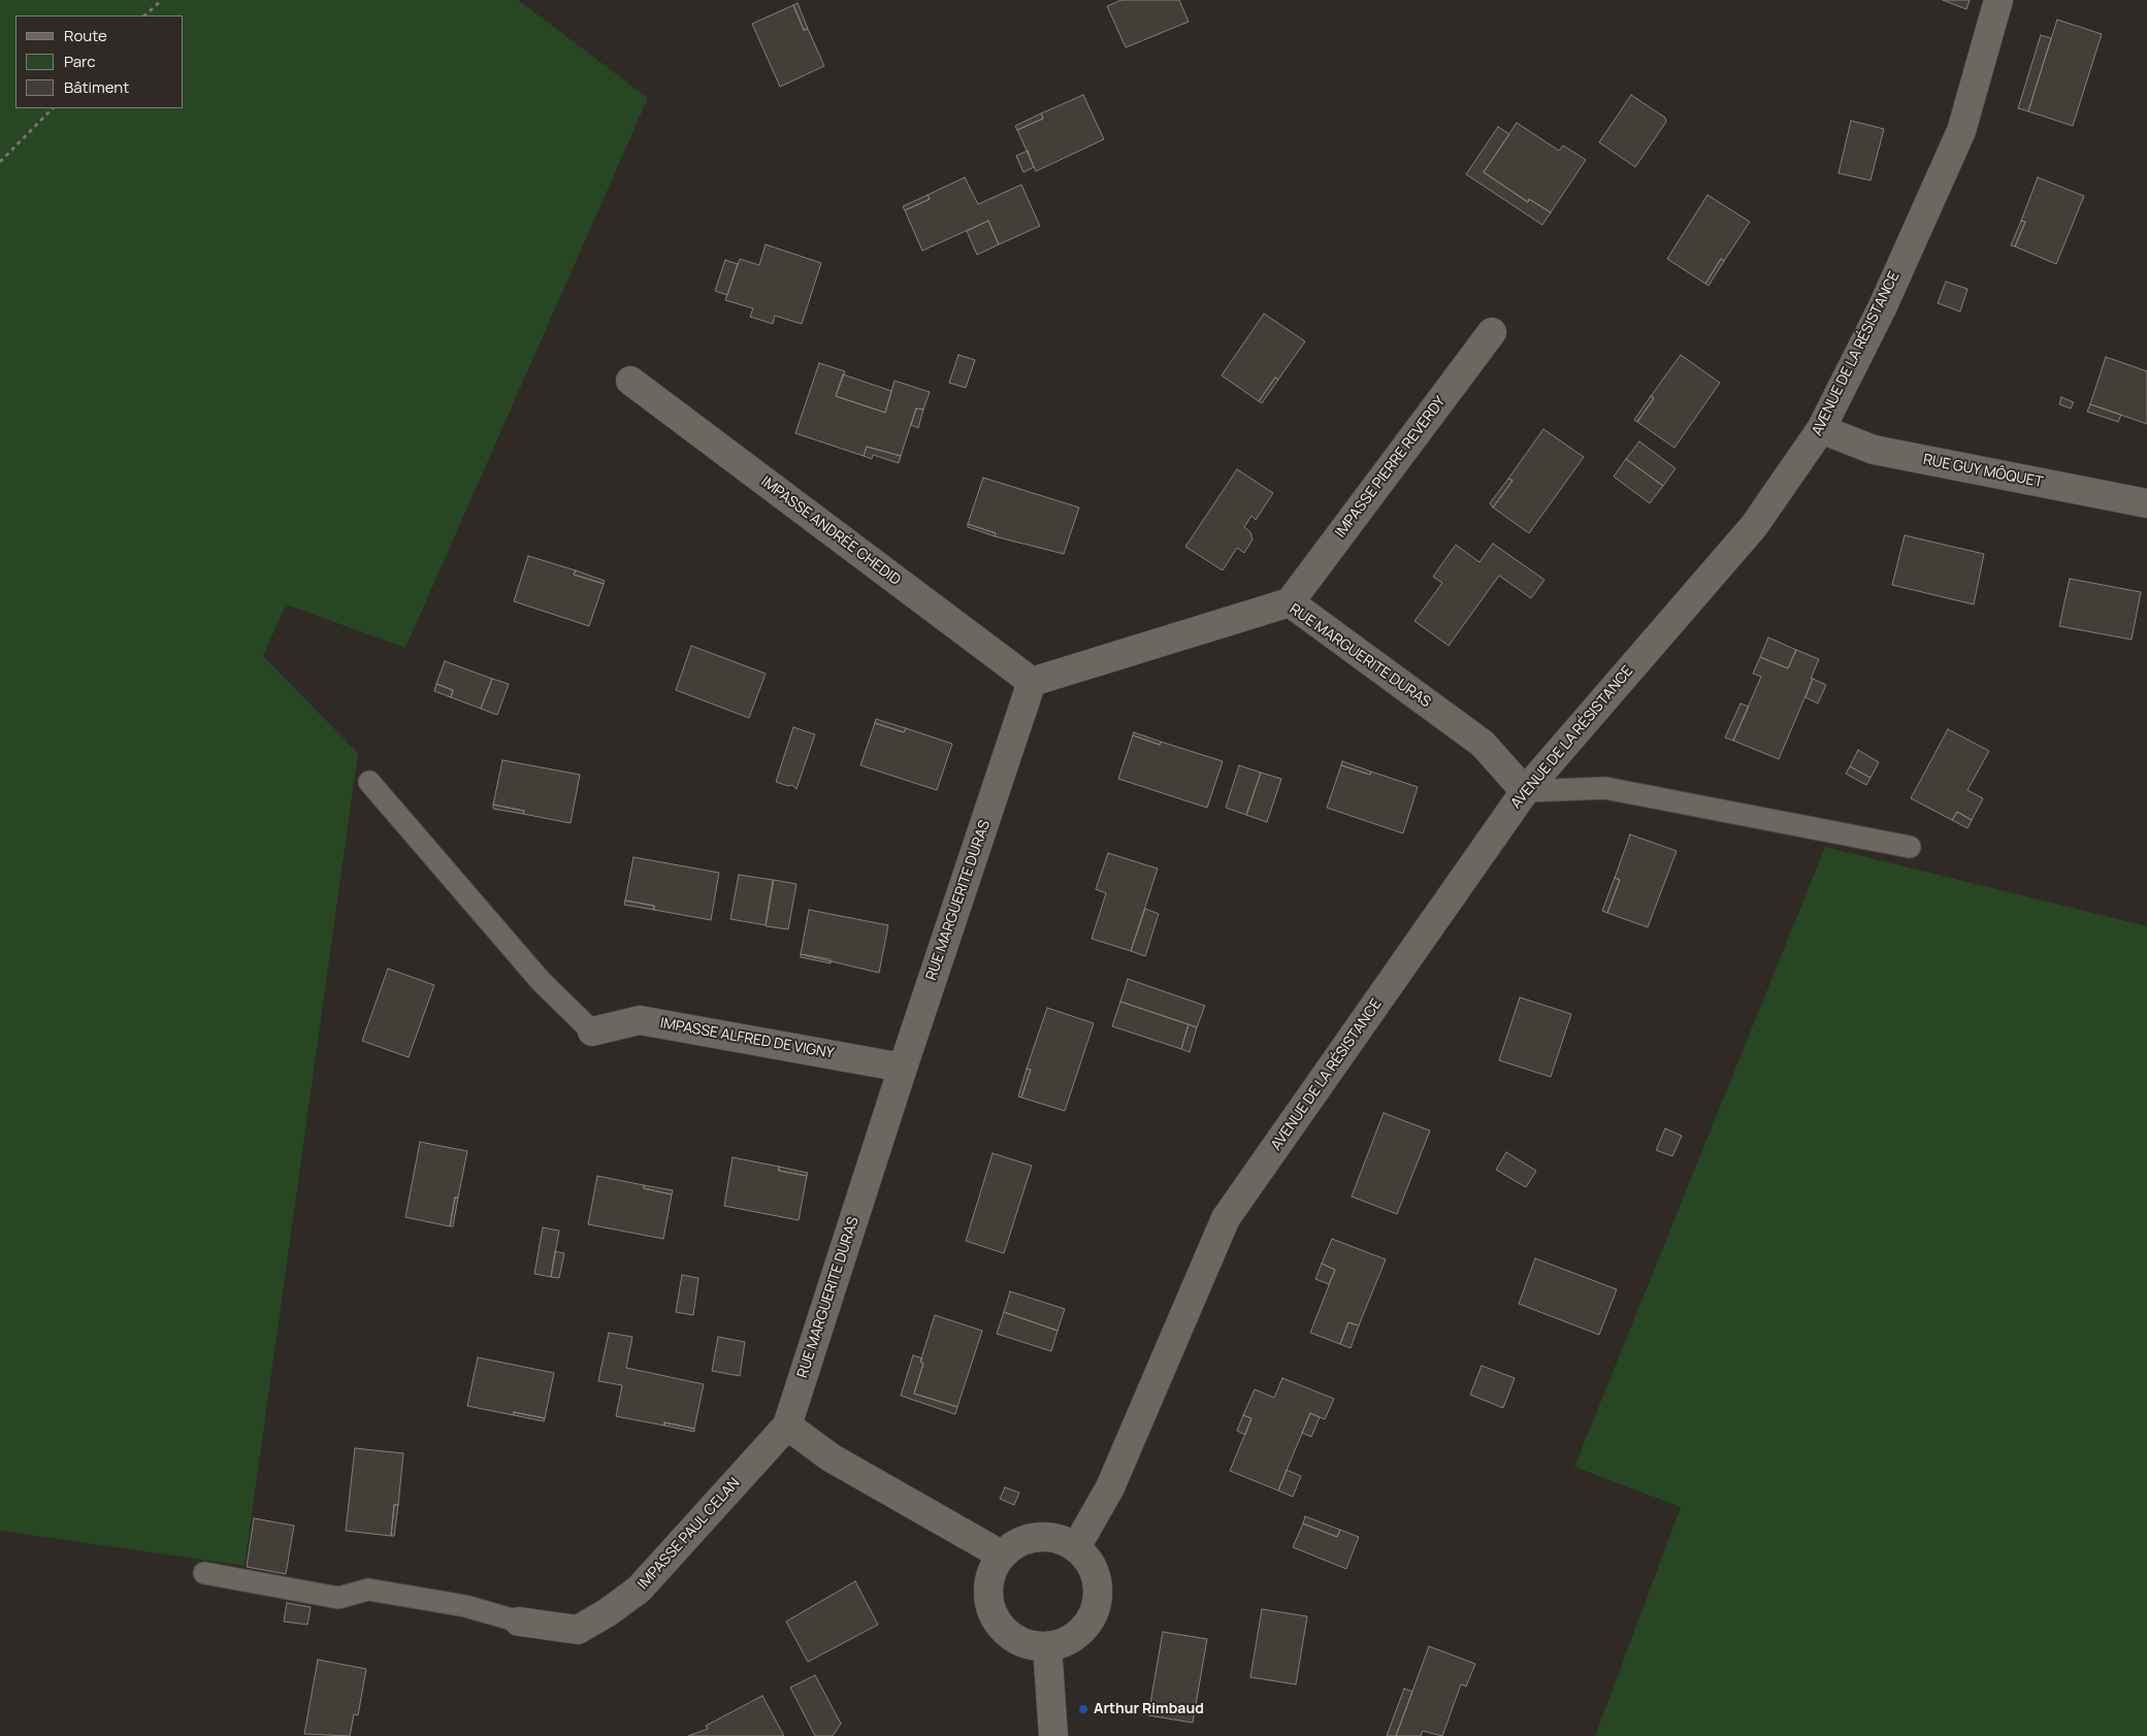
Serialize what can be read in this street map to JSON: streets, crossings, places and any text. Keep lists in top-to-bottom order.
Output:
{
  "streets": {
    "street": [
      "AVENUE DE LA RÉSISTANCE",
      "IMPASSE PIERRE REVERDY",
      "RUE GUY MÔQUET",
      "IMPASSE ANDRÉE CHEDID",
      "RUE MARGUERITE DURAS",
      "IMPASSE ALFRED DE VIGNY",
      "IMPASSE PAUL CELAN"
    ]
  },
  "crossings": [
    ["AVENUE DE LA RÉSISTANCE", "RUE GUY MÔQUET"],
    ["AVENUE DE LA RÉSISTANCE", "RUE MARGUERITE DURAS"],
    ["IMPASSE PIERRE REVERDY", "RUE MARGUERITE DURAS"],
    ["IMPASSE ANDRÉE CHEDID", "RUE MARGUERITE DURAS"],
    ["RUE MARGUERITE DURAS", "IMPASSE ALFRED DE VIGNY"],
    ["RUE MARGUERITE DURAS", "IMPASSE PAUL CELAN"]
  ],
  "places": ["Arthur Rimbaud"],
  "legend": ["Route", "Parc", "Bâtiment"]
}
